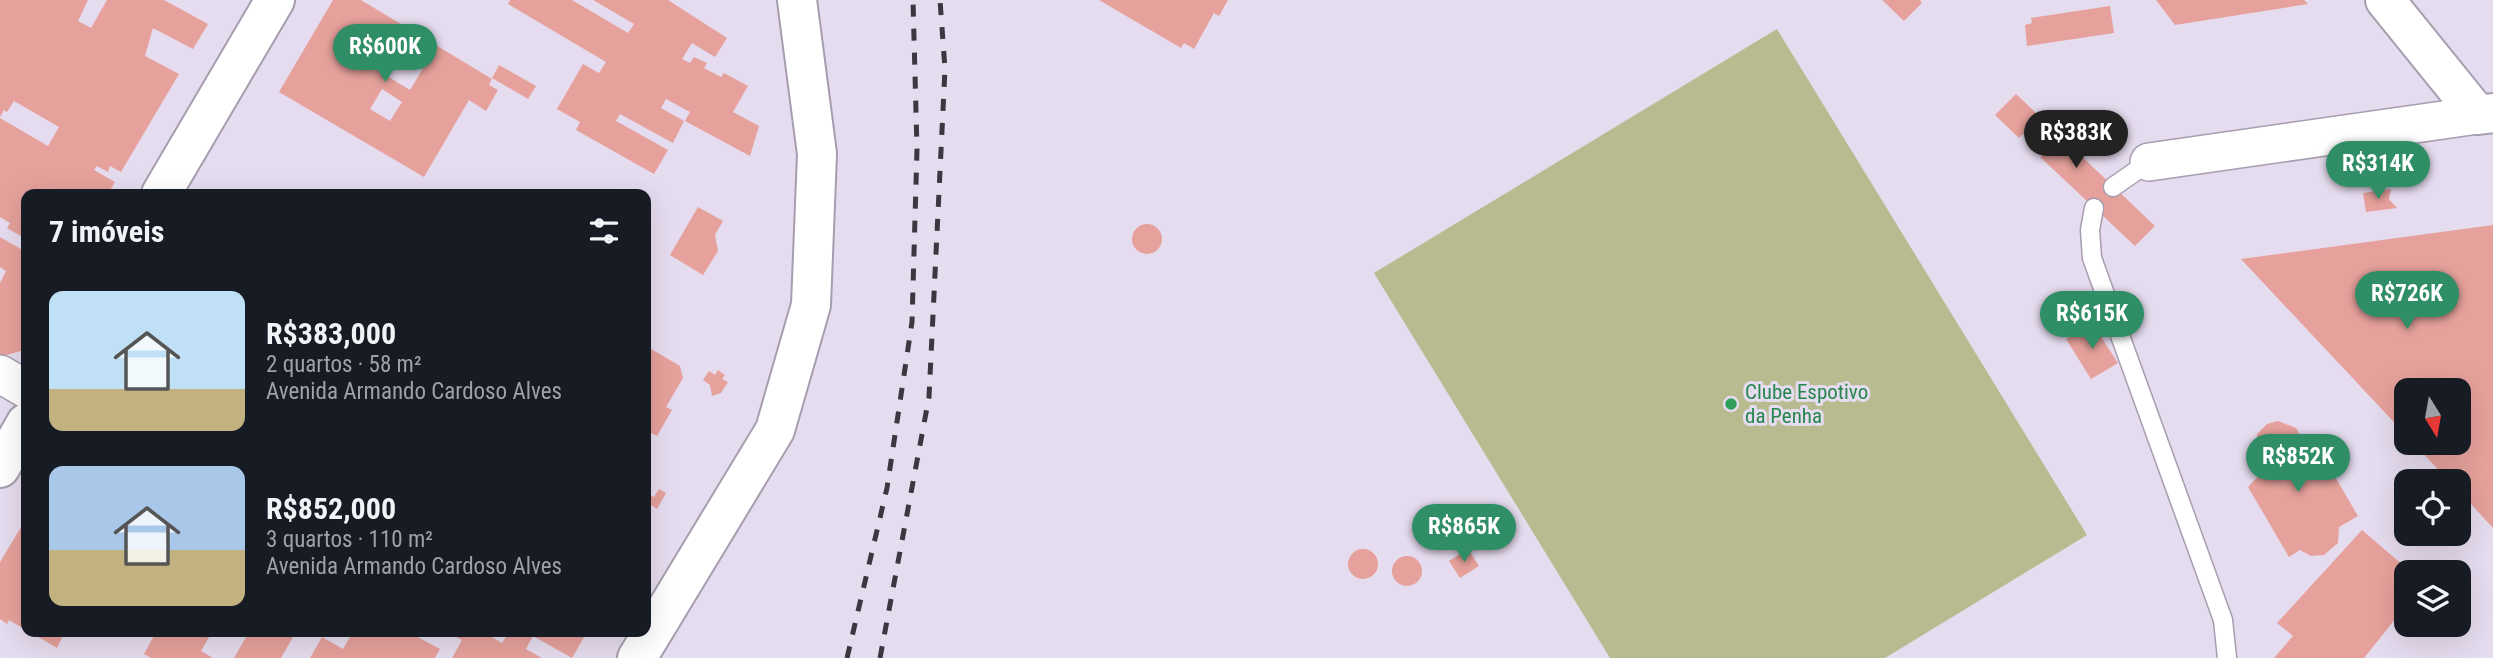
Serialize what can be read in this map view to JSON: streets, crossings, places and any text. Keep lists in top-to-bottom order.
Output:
{
  "places": ["Clube Espotivo da Penha"],
  "north": "bottom",
  "page": {
    "price": [
      "R$600K",
      "R$383K",
      "R$314K",
      "R$726K",
      "R$615K",
      "R$852K",
      "R$865K"
    ],
    "heading": "7 imóveis",
    "list": [
      {
        "name": "R$383,000",
        "note": "2 quartos · 58 m² · Avenida Armando Cardoso Alves"
      },
      {
        "name": "R$852,000",
        "note": "3 quartos · 110 m² · Avenida Armando Cardoso Alves"
      }
    ]
  }
}
